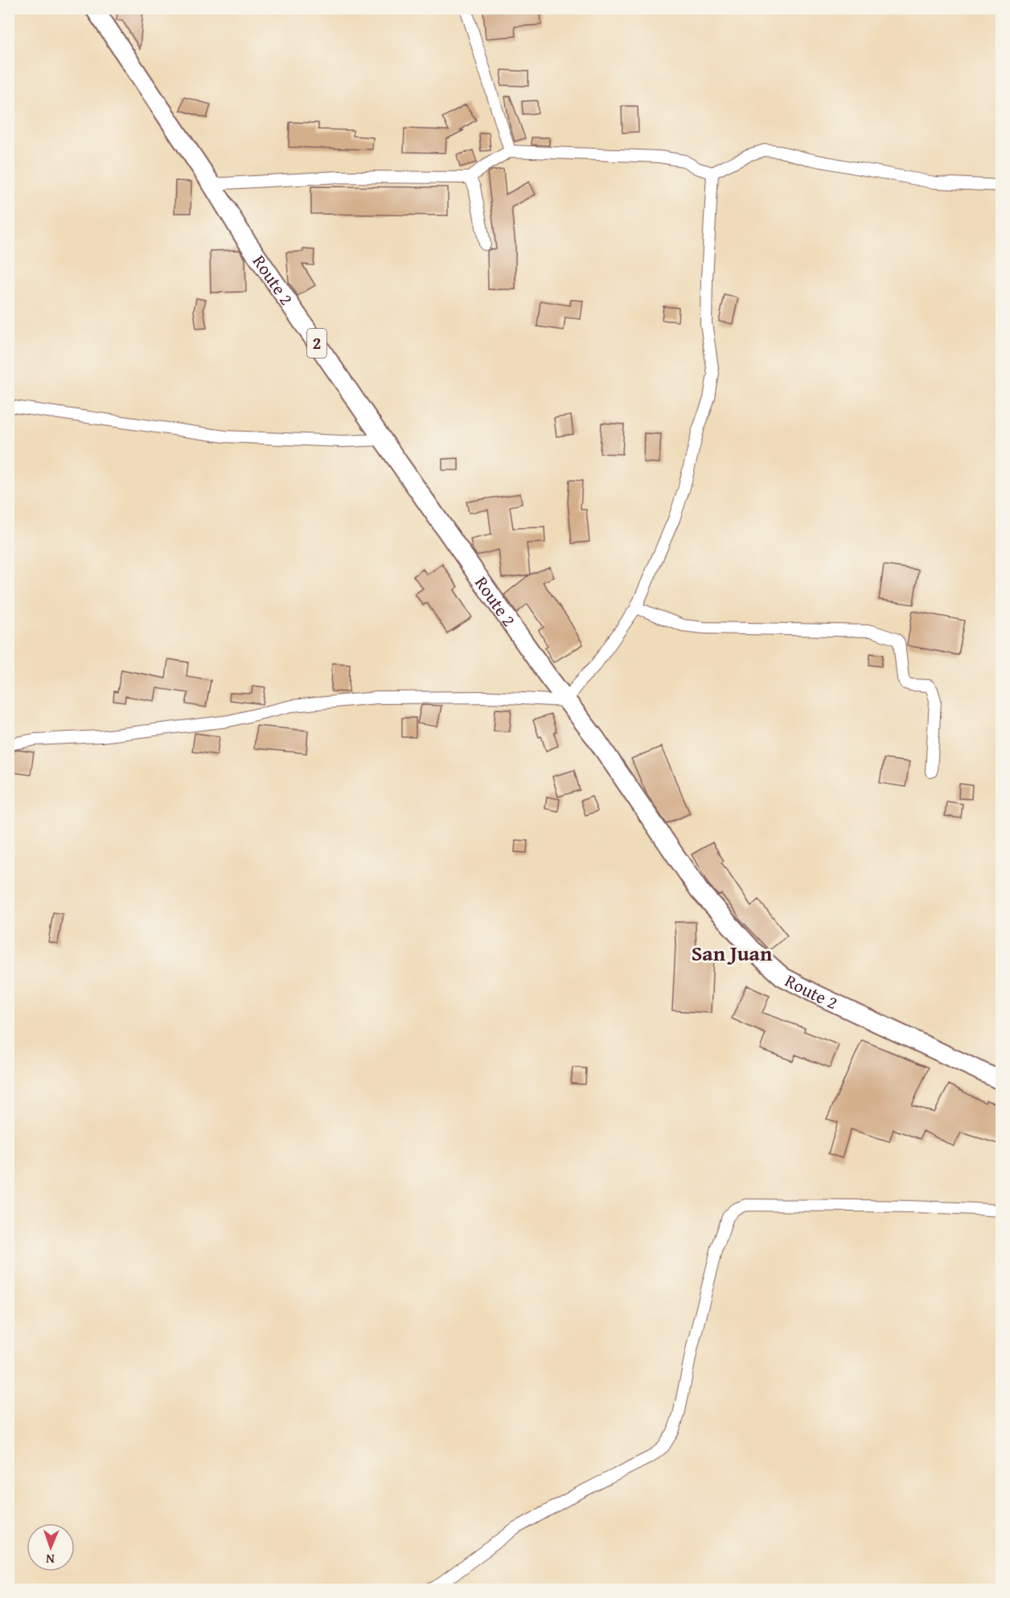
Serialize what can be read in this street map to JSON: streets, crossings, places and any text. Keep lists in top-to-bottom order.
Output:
{
  "streets": {
    "highway": ["Route 2", "2"]
  },
  "districts": ["San Juan"],
  "north": "bottom"
}
